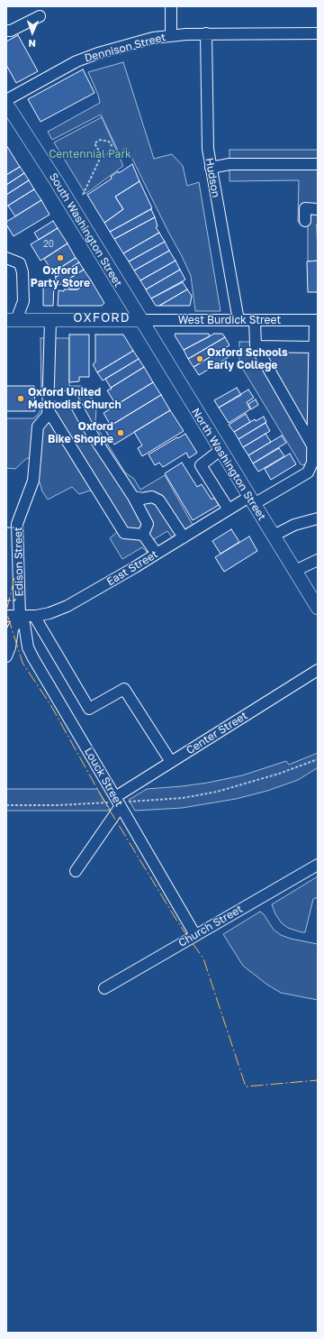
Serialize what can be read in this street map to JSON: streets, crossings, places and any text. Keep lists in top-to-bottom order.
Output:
{
  "streets": {
    "main road": ["South Washington Street", "North Washington Street"],
    "street": [
      "Dennison Street",
      "Hudson",
      "West Burdick Street",
      "Edison Street",
      "East Street",
      "Center Street",
      "Louck Street",
      "Church Street"
    ]
  },
  "crossings": [
    ["Dennison Street", "Hudson"],
    ["Hudson", "West Burdick Street"],
    ["South Washington Street", "West Burdick Street"],
    ["South Washington Street", "North Washington Street"],
    ["West Burdick Street", "North Washington Street"],
    ["North Washington Street", "East Street"],
    ["Edison Street", "East Street"],
    ["Edison Street", "Louck Street"],
    ["East Street", "Louck Street"],
    ["Center Street", "Louck Street"],
    ["Louck Street", "Church Street"]
  ],
  "districts": ["OXFORD"],
  "parks": ["Centennial Park"],
  "places": [
    "Oxford Party Store",
    "Oxford Schools Early College",
    "Oxford United Methodist Church",
    "Oxford Bike Shoppe"
  ],
  "house_numbers": ["20"],
  "north": "bottom"
}
